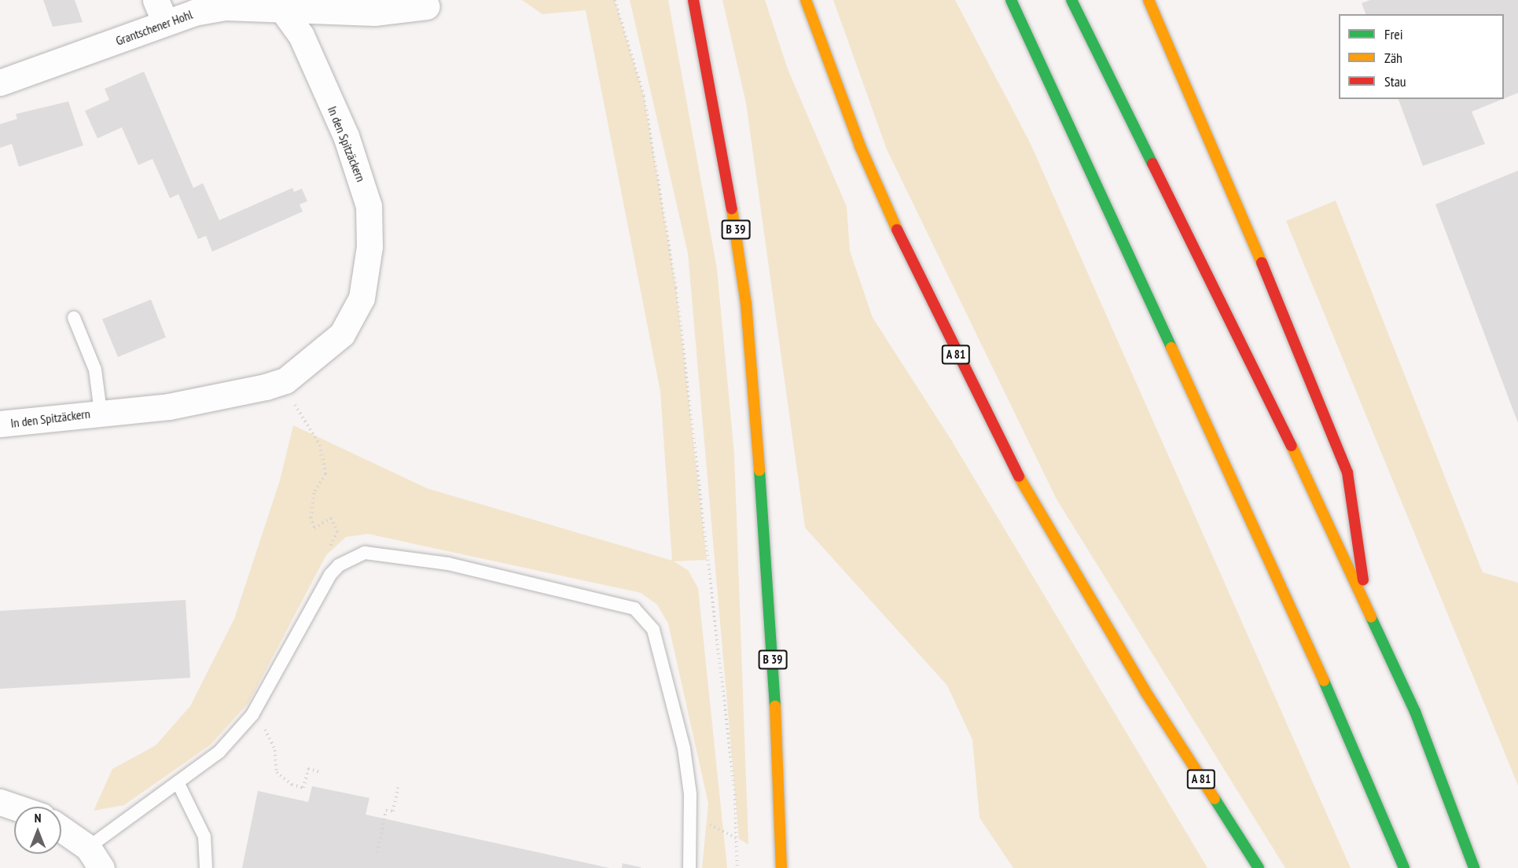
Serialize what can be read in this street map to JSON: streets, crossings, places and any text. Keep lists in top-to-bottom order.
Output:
{
  "streets": {
    "main road": ["B 39", "A 81"],
    "street": ["Grantschener Hohl", "In den Spitzäckern"]
  },
  "crossings": [
    ["Grantschener Hohl", "In den Spitzäckern"]
  ],
  "legend": ["Frei", "Zäh", "Stau"],
  "north": "top"
}
